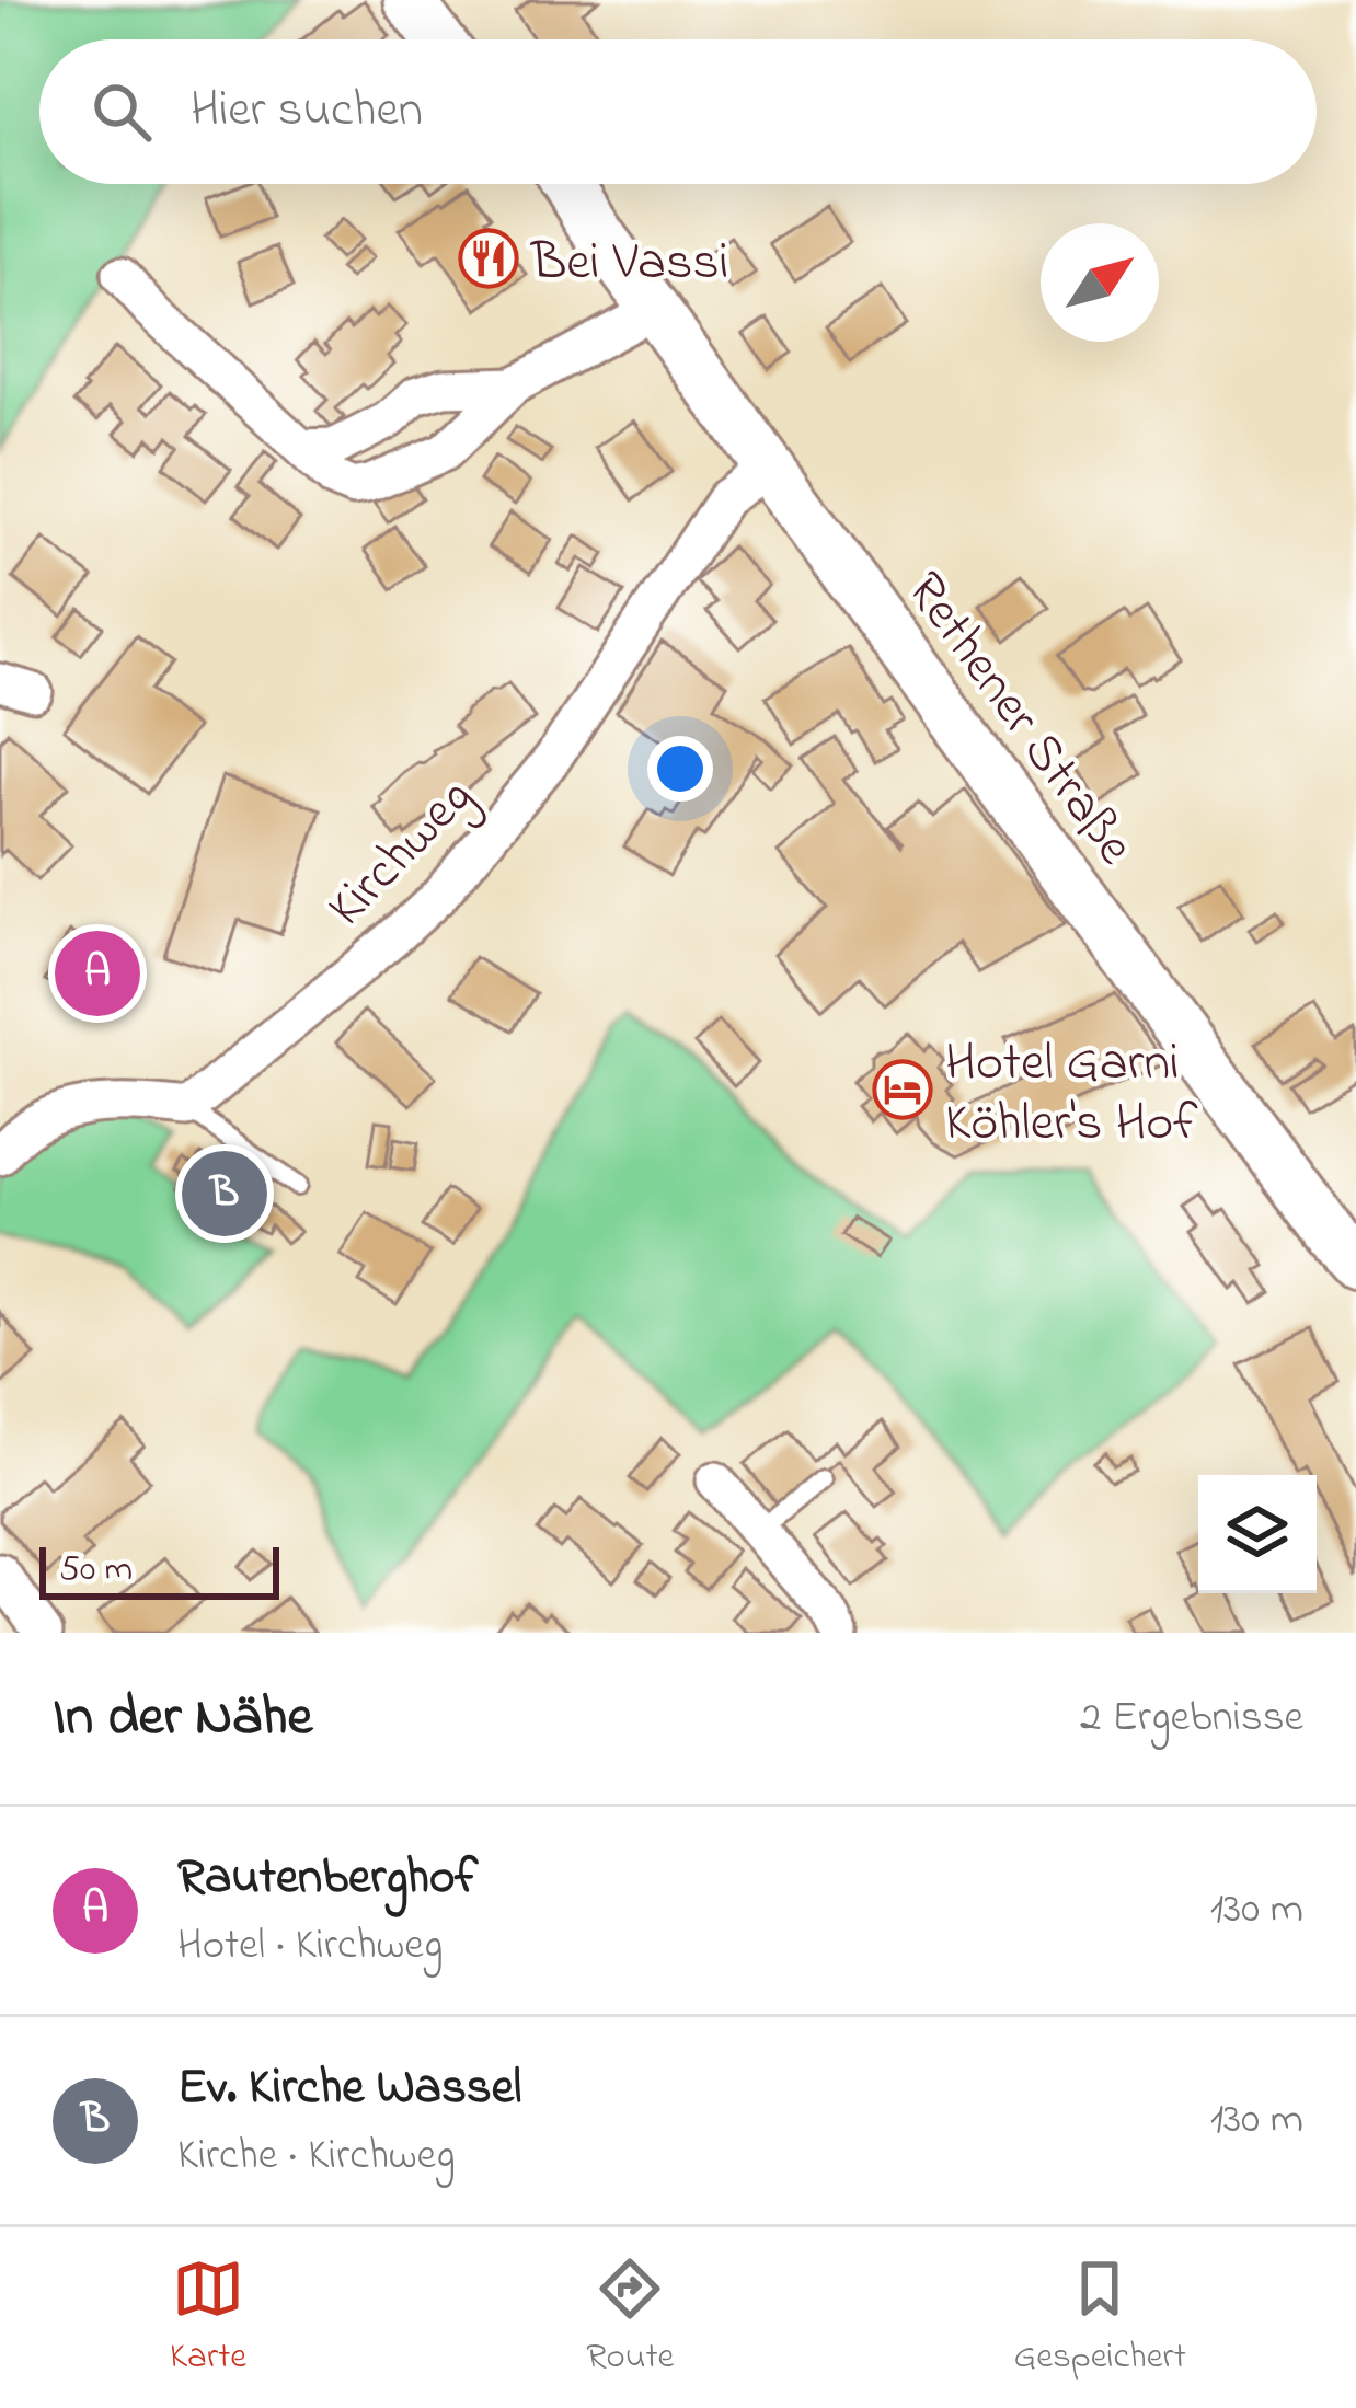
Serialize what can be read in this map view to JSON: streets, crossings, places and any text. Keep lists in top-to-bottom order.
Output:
{
  "streets": {
    "main road": ["Rethener Straße"],
    "street": ["Kirchweg"]
  },
  "crossings": [
    ["Rethener Straße", "Kirchweg"]
  ],
  "places": {
    "restaurant": ["Bei Vassi"],
    "hotel": ["Hotel Garni Köhler's Hof"]
  },
  "scale_bar": "50 m",
  "north": "top right",
  "page": {
    "search": "Hier suchen",
    "pins": ["A", "B"],
    "scale": "50 m",
    "heading": ["In der Nähe", "2 Ergebnisse"],
    "list": [
      {
        "mark": "A",
        "name": "Rautenberghof",
        "note": "Hotel · Kirchweg",
        "value": "130 m"
      },
      {
        "mark": "B",
        "name": "Ev. Kirche Wassel",
        "note": "Kirche · Kirchweg",
        "value": "130 m"
      }
    ],
    "nav": ["Karte", "Route", "Gespeichert"]
  }
}
